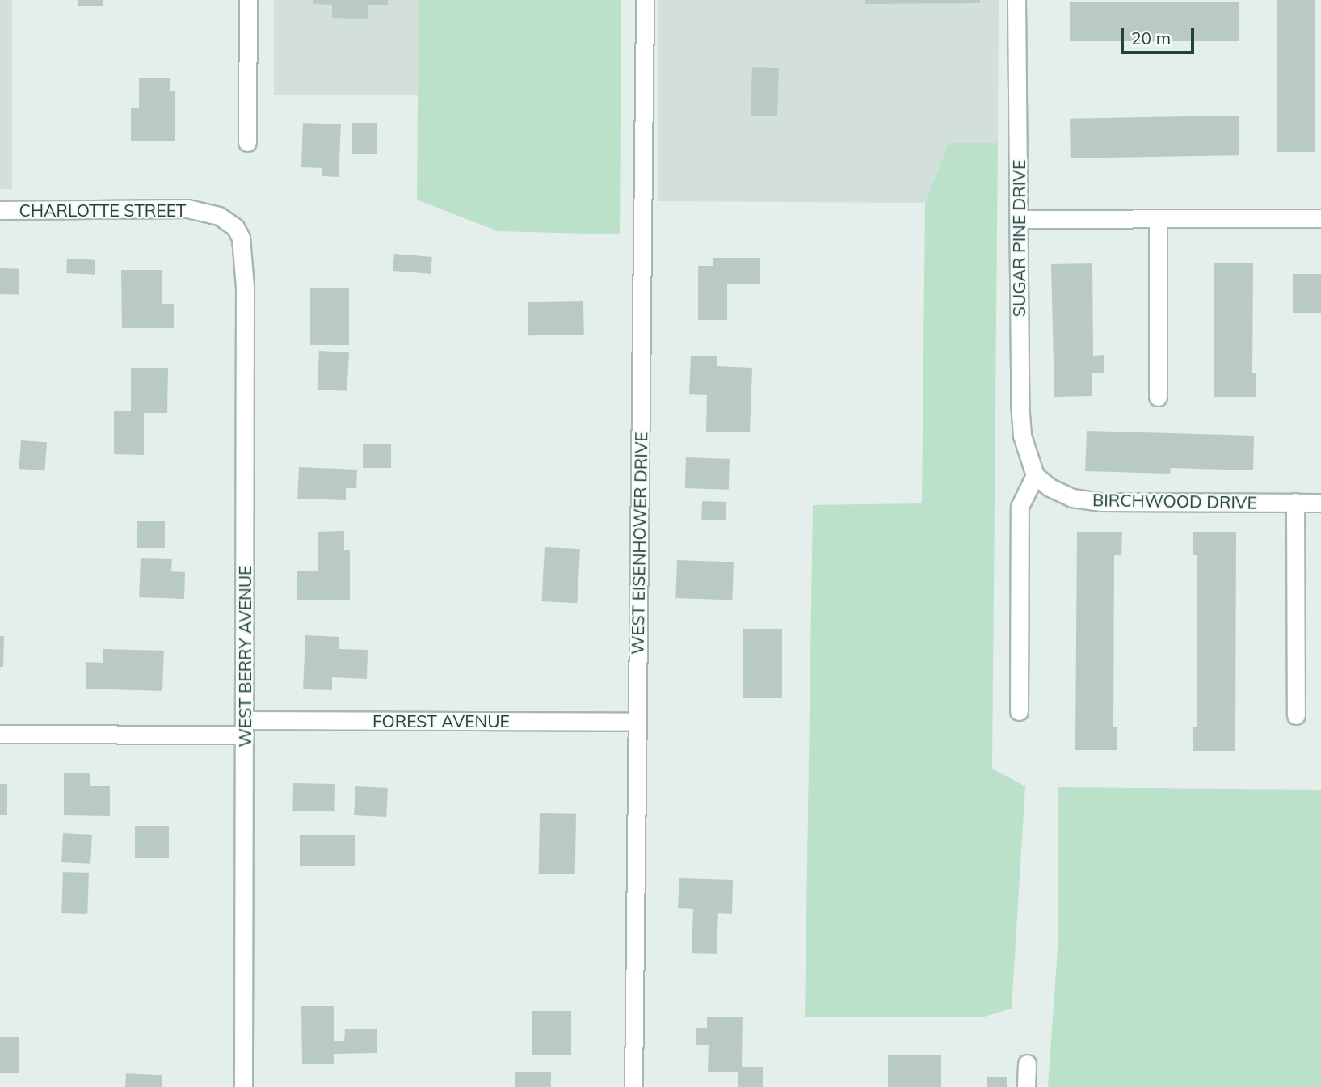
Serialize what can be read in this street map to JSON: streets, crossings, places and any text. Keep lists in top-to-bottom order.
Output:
{
  "streets": {
    "street": [
      "CHARLOTTE STREET",
      "SUGAR PINE DRIVE",
      "BIRCHWOOD DRIVE",
      "WEST EISENHOWER DRIVE",
      "WEST BERRY AVENUE",
      "FOREST AVENUE"
    ]
  },
  "crossings": [
    ["CHARLOTTE STREET", "WEST BERRY AVENUE"],
    ["SUGAR PINE DRIVE", "BIRCHWOOD DRIVE"],
    ["WEST EISENHOWER DRIVE", "FOREST AVENUE"],
    ["WEST BERRY AVENUE", "FOREST AVENUE"]
  ],
  "scale_bar": "20 m"
}
